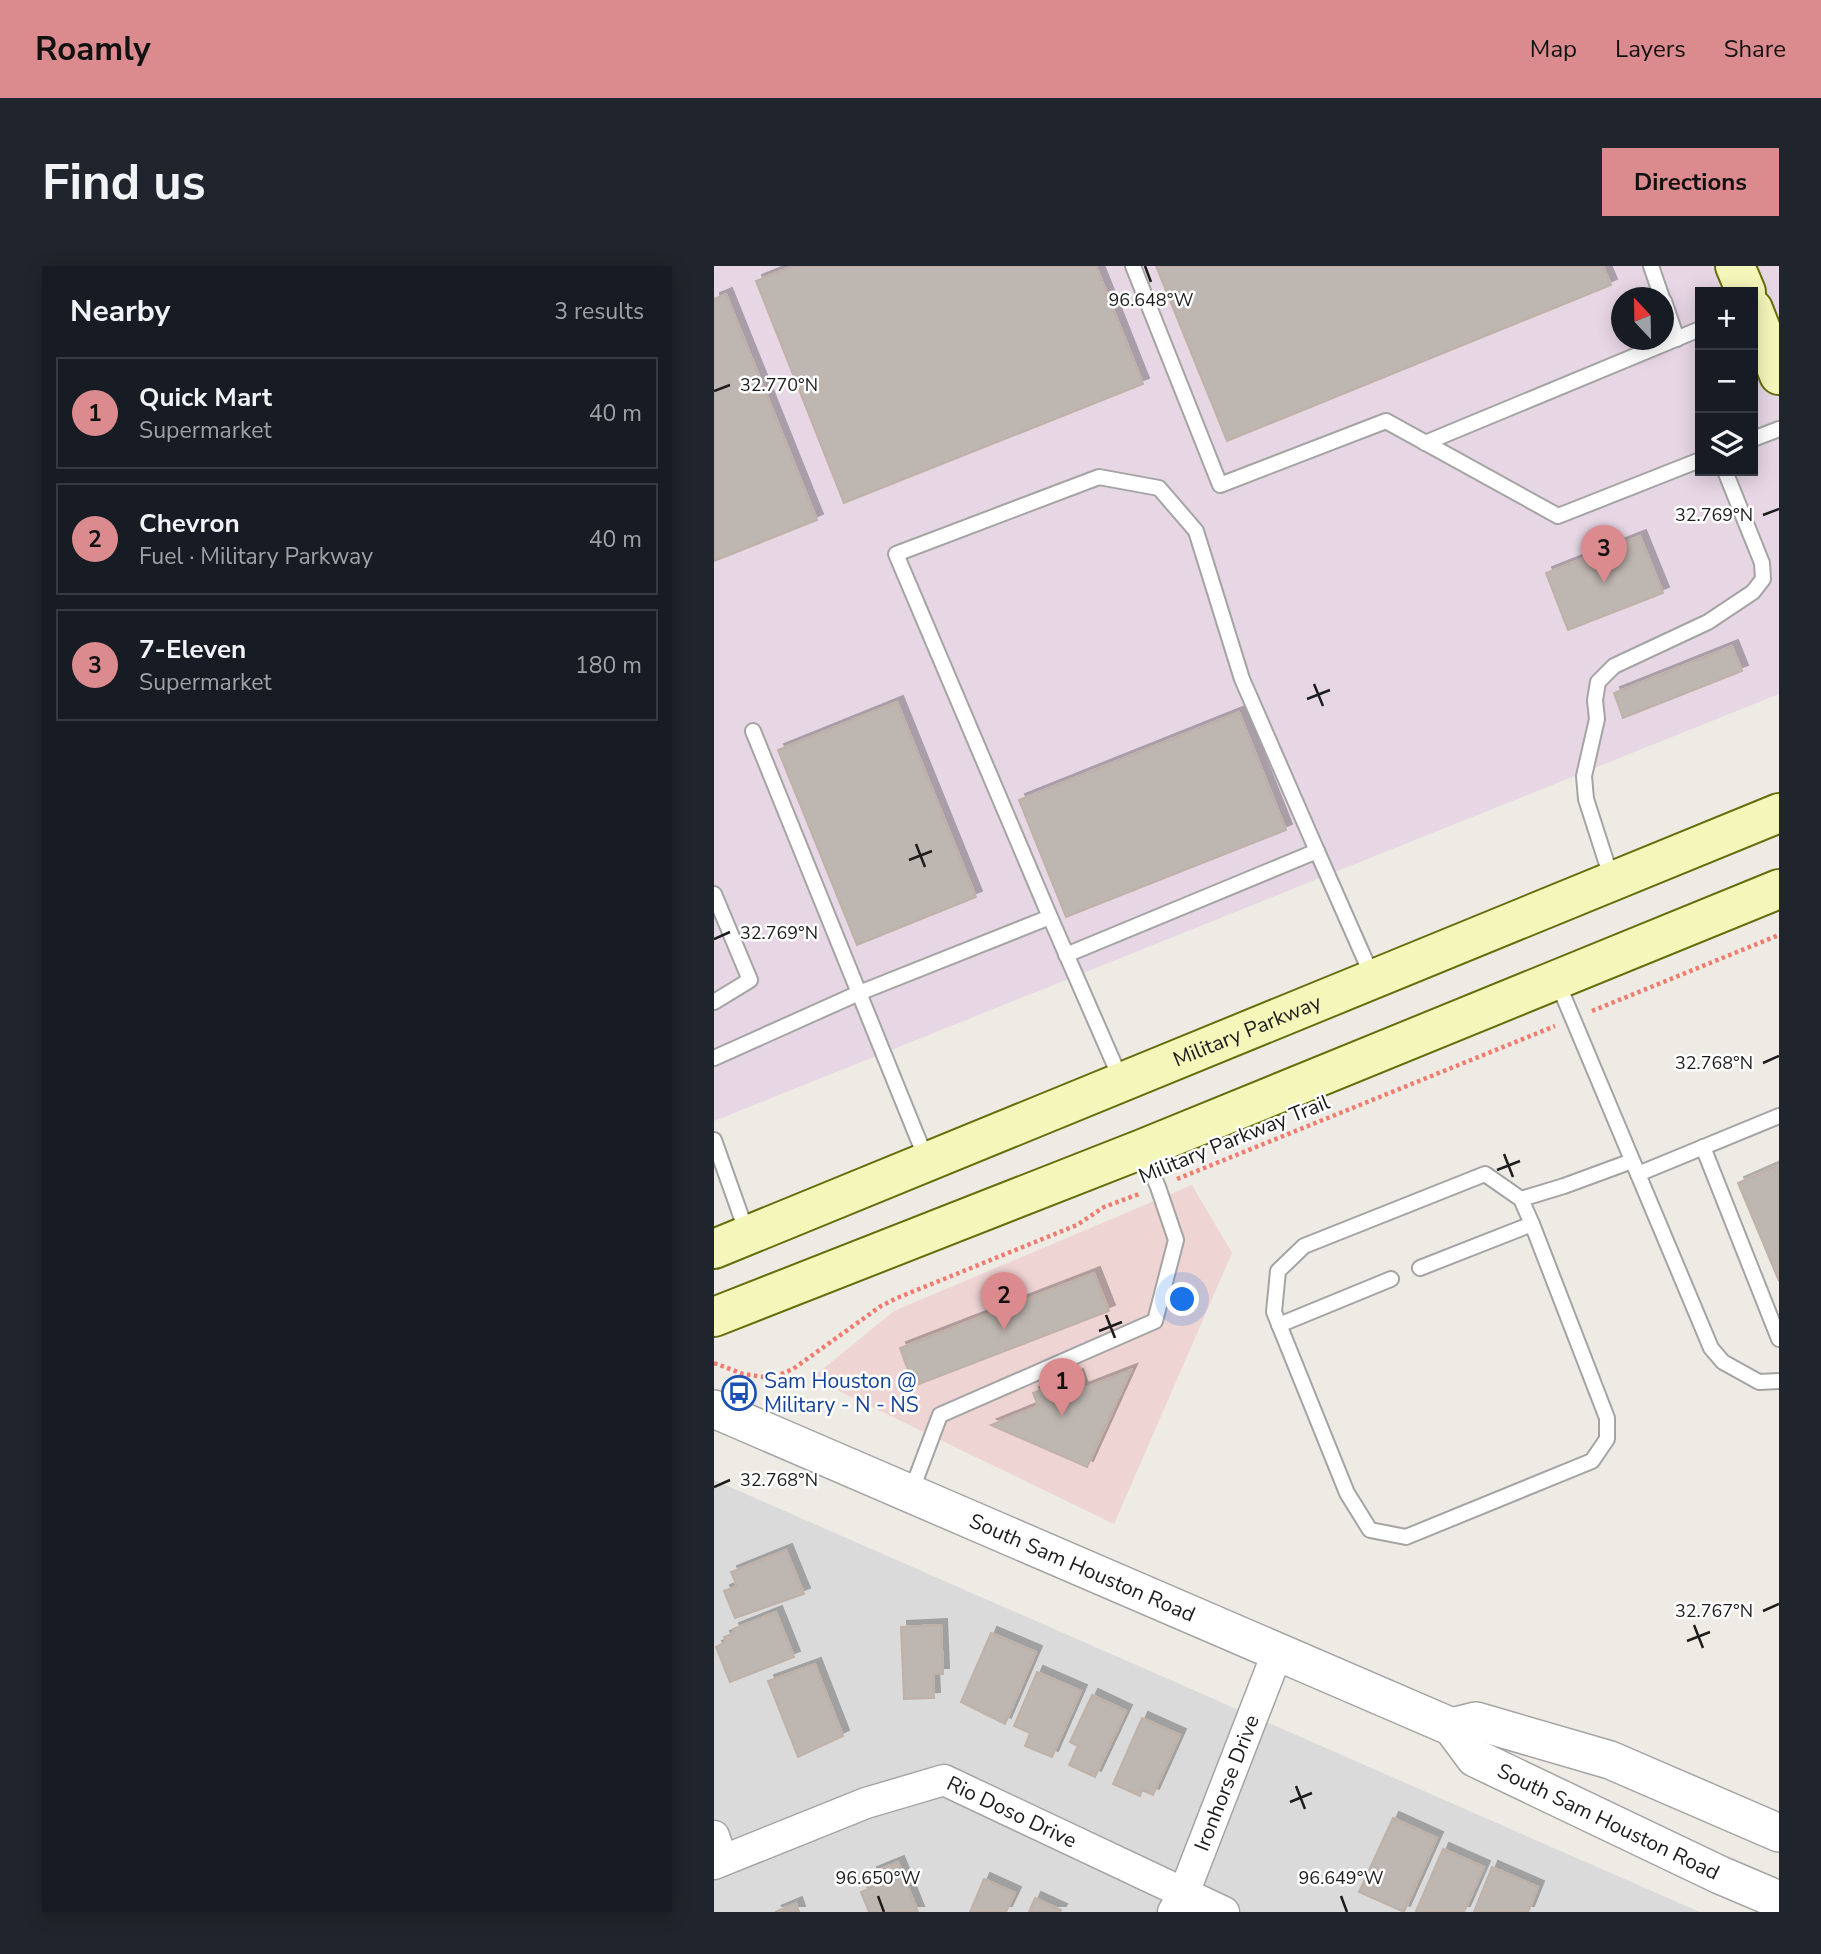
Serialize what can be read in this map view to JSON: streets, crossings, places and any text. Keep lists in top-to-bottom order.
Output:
{
  "streets": {
    "main road": ["Military Parkway"],
    "street": ["South Sam Houston Road", "Ironhorse Drive", "Rio Doso Drive"],
    "path": ["Military Parkway Trail"]
  },
  "crossings": [
    ["South Sam Houston Road", "Ironhorse Drive"],
    ["Ironhorse Drive", "Rio Doso Drive"]
  ],
  "places": {
    "bus stop": ["Sam Houston @ Military - N - NS"]
  },
  "north": "top",
  "page": {
    "header": "Roamly",
    "nav": ["Map", "Layers", "Share"],
    "buttons": "Directions",
    "title": "Find us",
    "heading": ["Nearby", "3 results"],
    "map_buttons": ["+", "−"],
    "list": [
      {
        "mark": "1",
        "name": "Quick Mart",
        "note": "Supermarket",
        "value": "40 m"
      },
      {
        "mark": "2",
        "name": "Chevron",
        "note": "Fuel · Military Parkway",
        "value": "40 m"
      },
      {
        "mark": "3",
        "name": "7-Eleven",
        "note": "Supermarket",
        "value": "180 m"
      }
    ],
    "pins": ["3", "2", "1"]
  },
  "coordinates": [
    "96.648°W",
    "32.770°N",
    "32.769°N",
    "32.768°N",
    "32.767°N",
    "96.650°W",
    "96.649°W"
  ]
}
